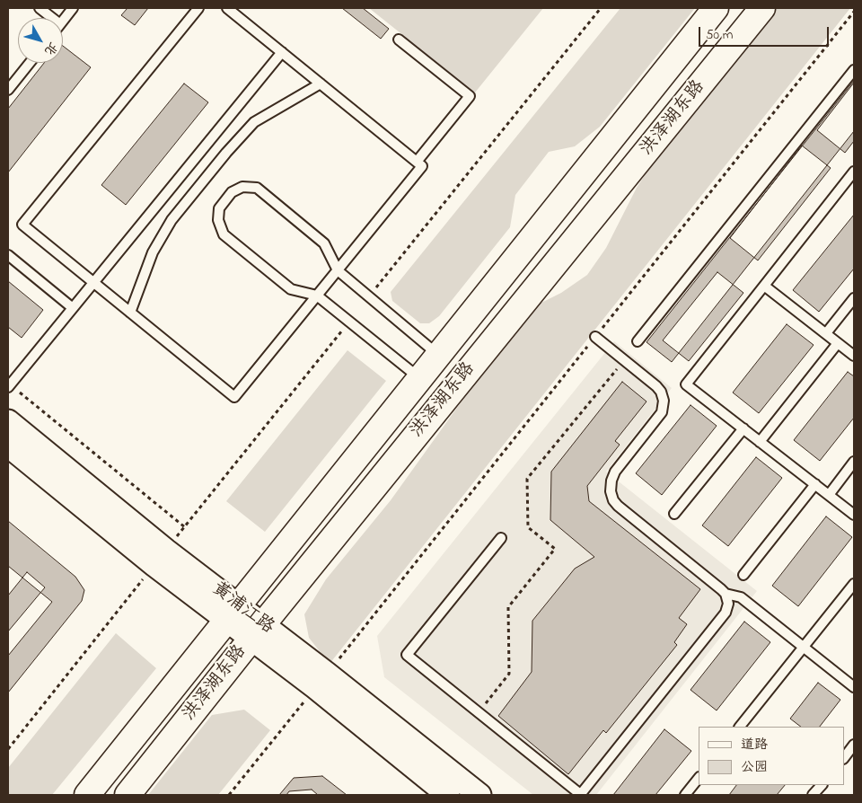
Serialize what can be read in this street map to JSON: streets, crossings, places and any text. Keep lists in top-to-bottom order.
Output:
{
  "streets": {
    "main road": ["洪泽湖东路"],
    "street": ["黄浦江路"]
  },
  "crossings": [
    ["洪泽湖东路", "黄浦江路"]
  ],
  "legend": ["道路", "公园"],
  "scale_bar": "50 m",
  "north": "bottom right"
}
